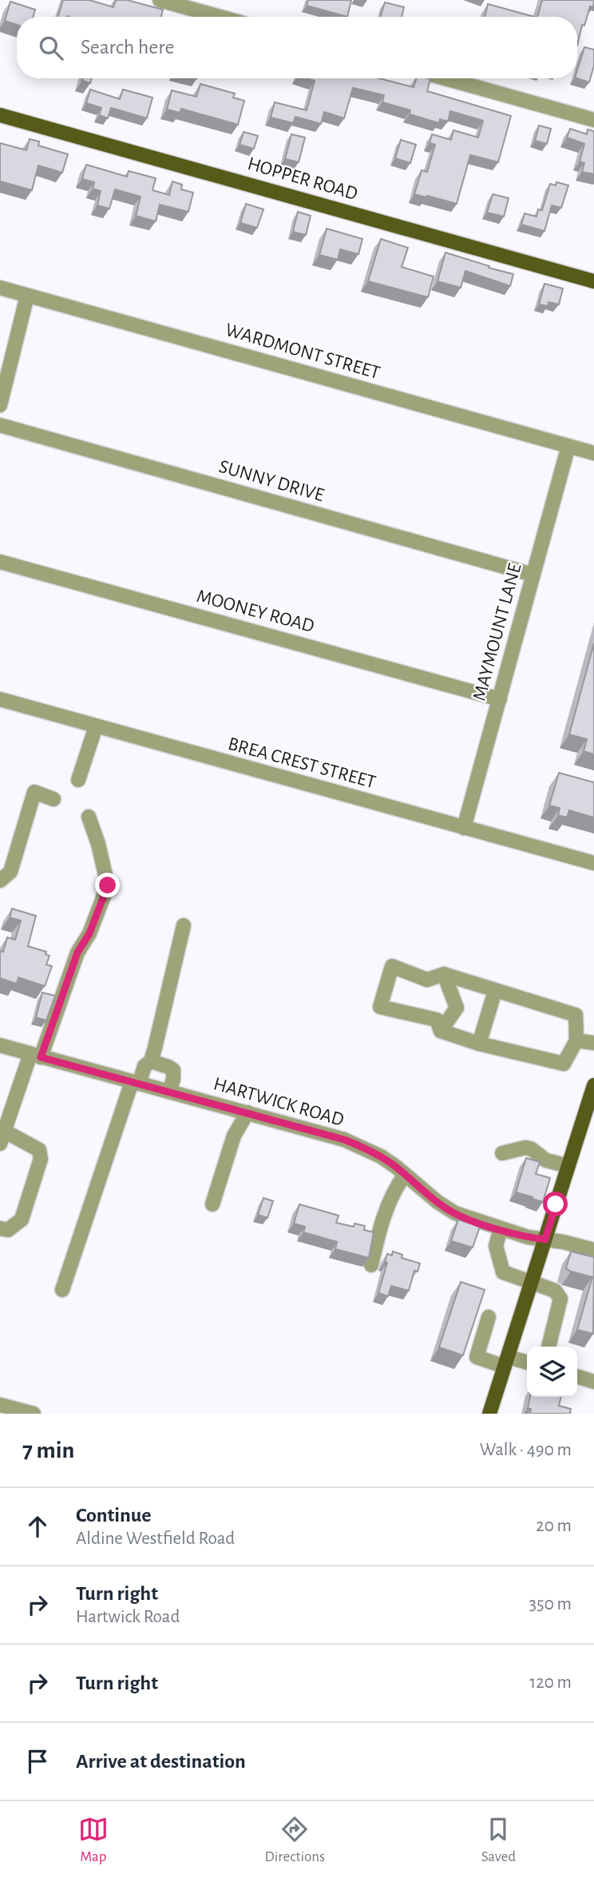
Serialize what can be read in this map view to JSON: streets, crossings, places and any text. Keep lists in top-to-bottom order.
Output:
{
  "streets": {
    "main road": ["HOPPER ROAD"],
    "street": [
      "WARDMONT STREET",
      "SUNNY DRIVE",
      "MOONEY ROAD",
      "MAYMOUNT LANE",
      "BREA CREST STREET",
      "HARTWICK ROAD"
    ]
  },
  "crossings": [
    ["WARDMONT STREET", "MAYMOUNT LANE"],
    ["SUNNY DRIVE", "MAYMOUNT LANE"],
    ["MOONEY ROAD", "MAYMOUNT LANE"],
    ["MAYMOUNT LANE", "BREA CREST STREET"]
  ],
  "page": {
    "search": "Search here",
    "heading": ["7 min", "Walk · 490 m"],
    "list": [
      ["Continue", "Aldine Westfield Road", "20 m"],
      ["Turn right", "Hartwick Road", "350 m"],
      ["Turn right", "120 m"],
      "Arrive at destination"
    ],
    "nav": ["Map", "Directions", "Saved"]
  }
}
